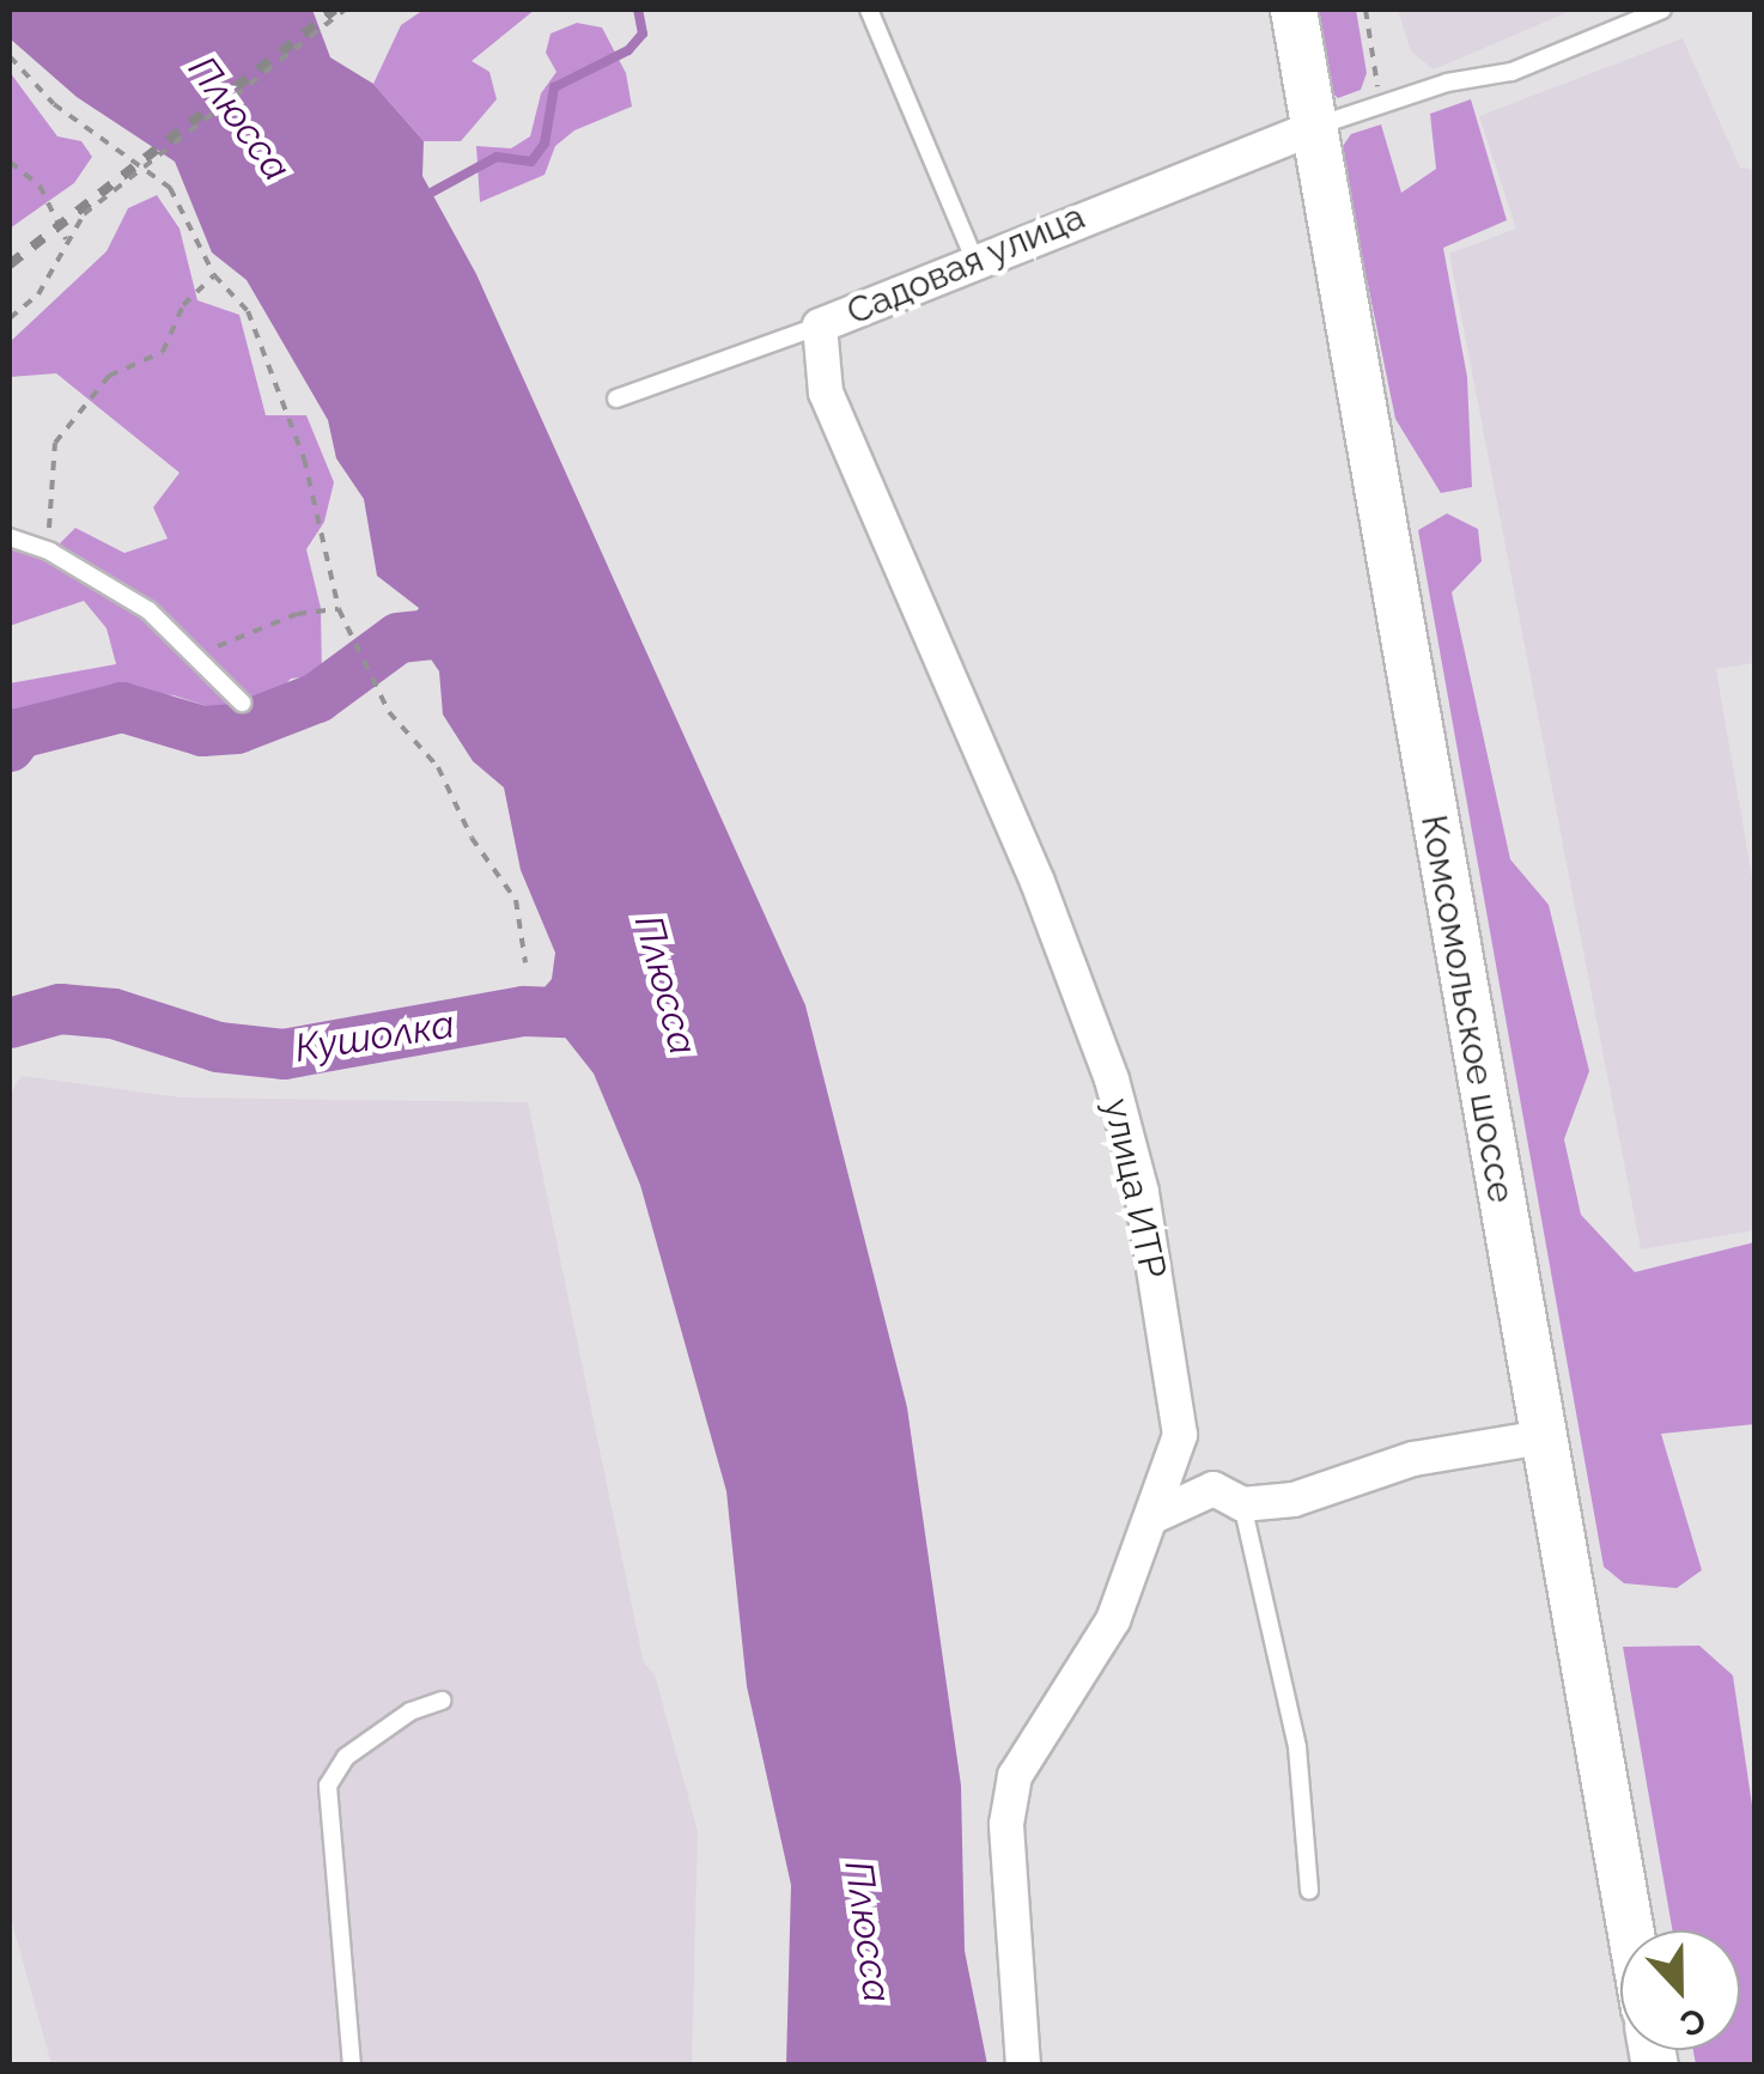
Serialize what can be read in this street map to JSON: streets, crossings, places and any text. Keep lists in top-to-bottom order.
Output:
{
  "streets": {
    "main road": ["Комсомольское шоссе"],
    "street": ["Садовая улица", "улица ИТР"]
  },
  "crossings": [
    ["Садовая улица", "Комсомольское шоссе"],
    ["Садовая улица", "улица ИТР"]
  ],
  "water": ["Плюсса", "Кушолка"],
  "north": "bottom"
}
